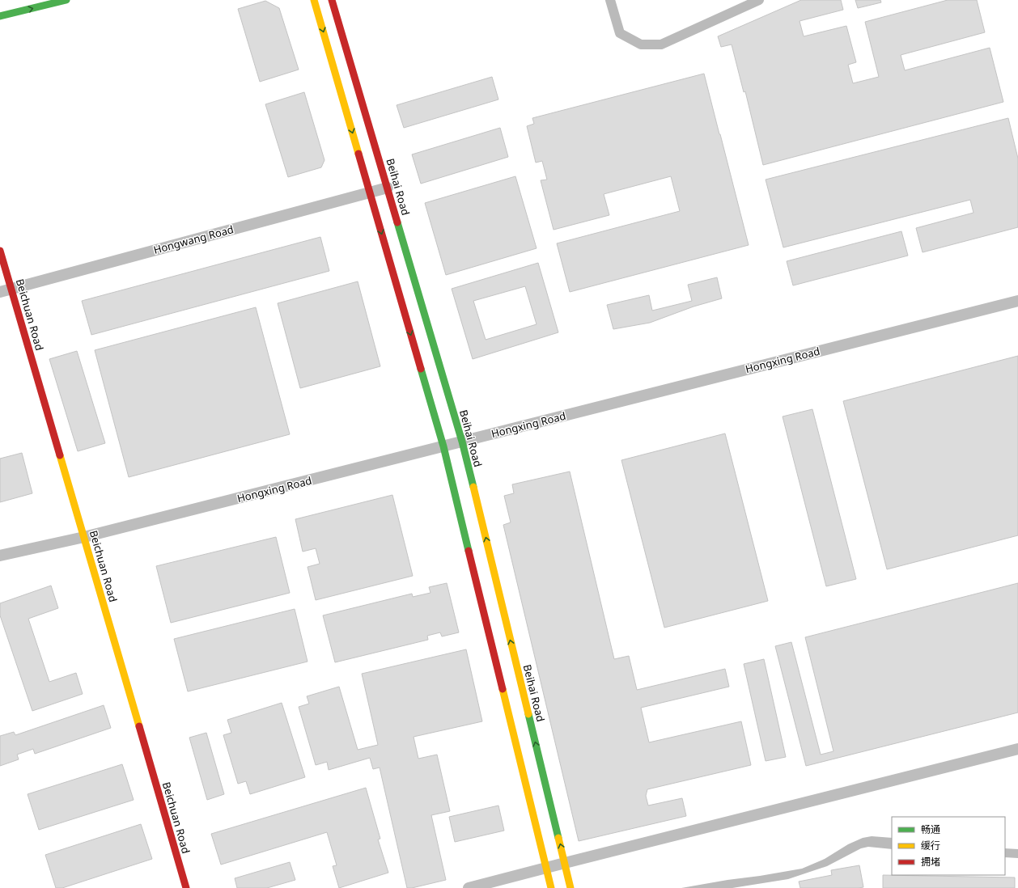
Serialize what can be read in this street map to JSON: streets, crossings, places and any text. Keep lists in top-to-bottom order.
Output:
{
  "streets": {
    "street": [
      "Beihai Road",
      "Hongwang Road",
      "Beichuan Road",
      "Hongxing Road"
    ]
  },
  "crossings": [
    ["Beihai Road", "Hongwang Road"],
    ["Beihai Road", "Hongxing Road"],
    ["Hongwang Road", "Beichuan Road"],
    ["Beichuan Road", "Hongxing Road"]
  ],
  "legend": ["畅通", "缓行", "拥堵"]
}
